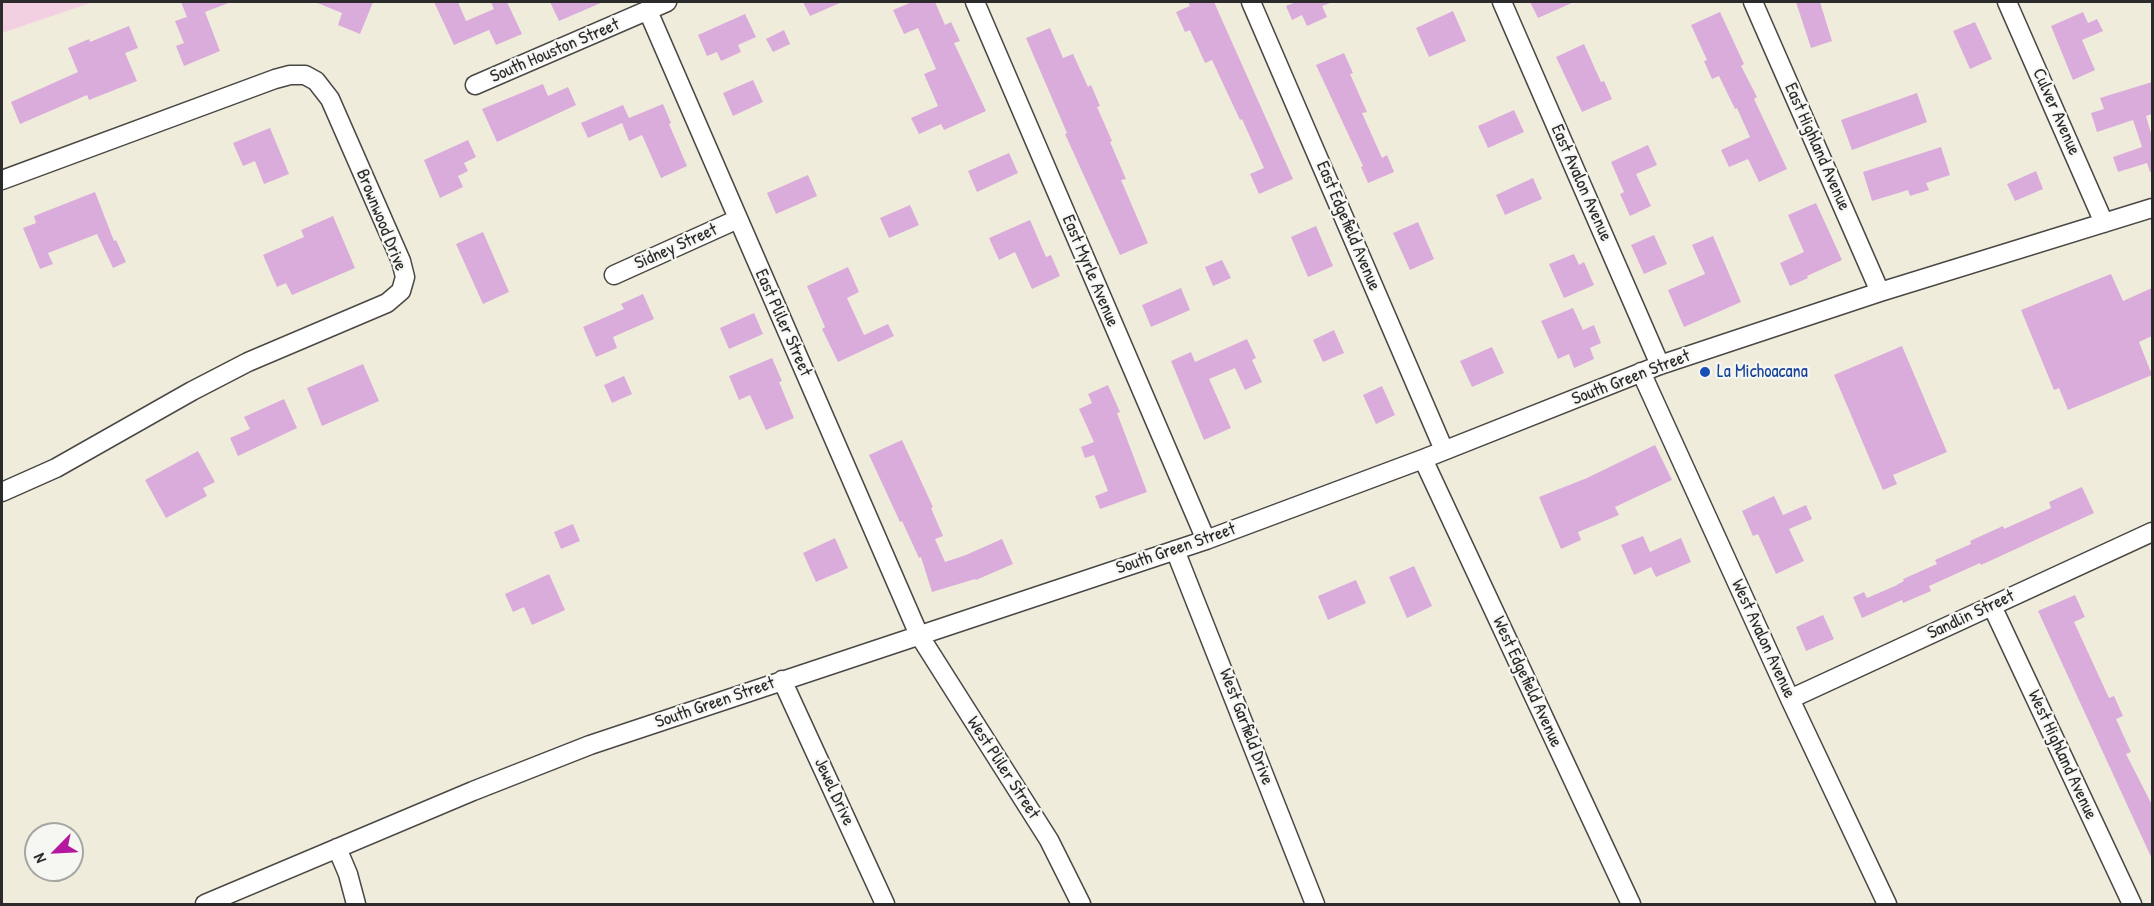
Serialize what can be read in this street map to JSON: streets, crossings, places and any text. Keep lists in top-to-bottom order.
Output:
{
  "streets": {
    "street": [
      "South Houston Street",
      "Culver Avenue",
      "East Highland Avenue",
      "East Avalon Avenue",
      "Brownwood Drive",
      "East Edgefield Avenue",
      "Sidney Street",
      "East Myrle Avenue",
      "East Pliler Street",
      "South Green Street",
      "Sandlin Street",
      "West Avalon Avenue",
      "West Edgefield Avenue",
      "West Garfield Drive",
      "West Highland Avenue",
      "West Pliler Street",
      "Jewel Drive"
    ]
  },
  "crossings": [
    ["South Houston Street", "East Pliler Street"],
    ["Culver Avenue", "South Green Street"],
    ["East Highland Avenue", "South Green Street"],
    ["East Avalon Avenue", "South Green Street"],
    ["East Edgefield Avenue", "South Green Street"],
    ["Sidney Street", "East Pliler Street"],
    ["East Myrle Avenue", "South Green Street"],
    ["East Pliler Street", "South Green Street"],
    ["East Pliler Street", "West Pliler Street"],
    ["South Green Street", "West Avalon Avenue"],
    ["South Green Street", "West Edgefield Avenue"],
    ["South Green Street", "West Garfield Drive"],
    ["South Green Street", "West Pliler Street"],
    ["South Green Street", "Jewel Drive"],
    ["Sandlin Street", "West Avalon Avenue"],
    ["Sandlin Street", "West Highland Avenue"]
  ],
  "places": ["La Michoacana"],
  "north": "bottom left"
}
